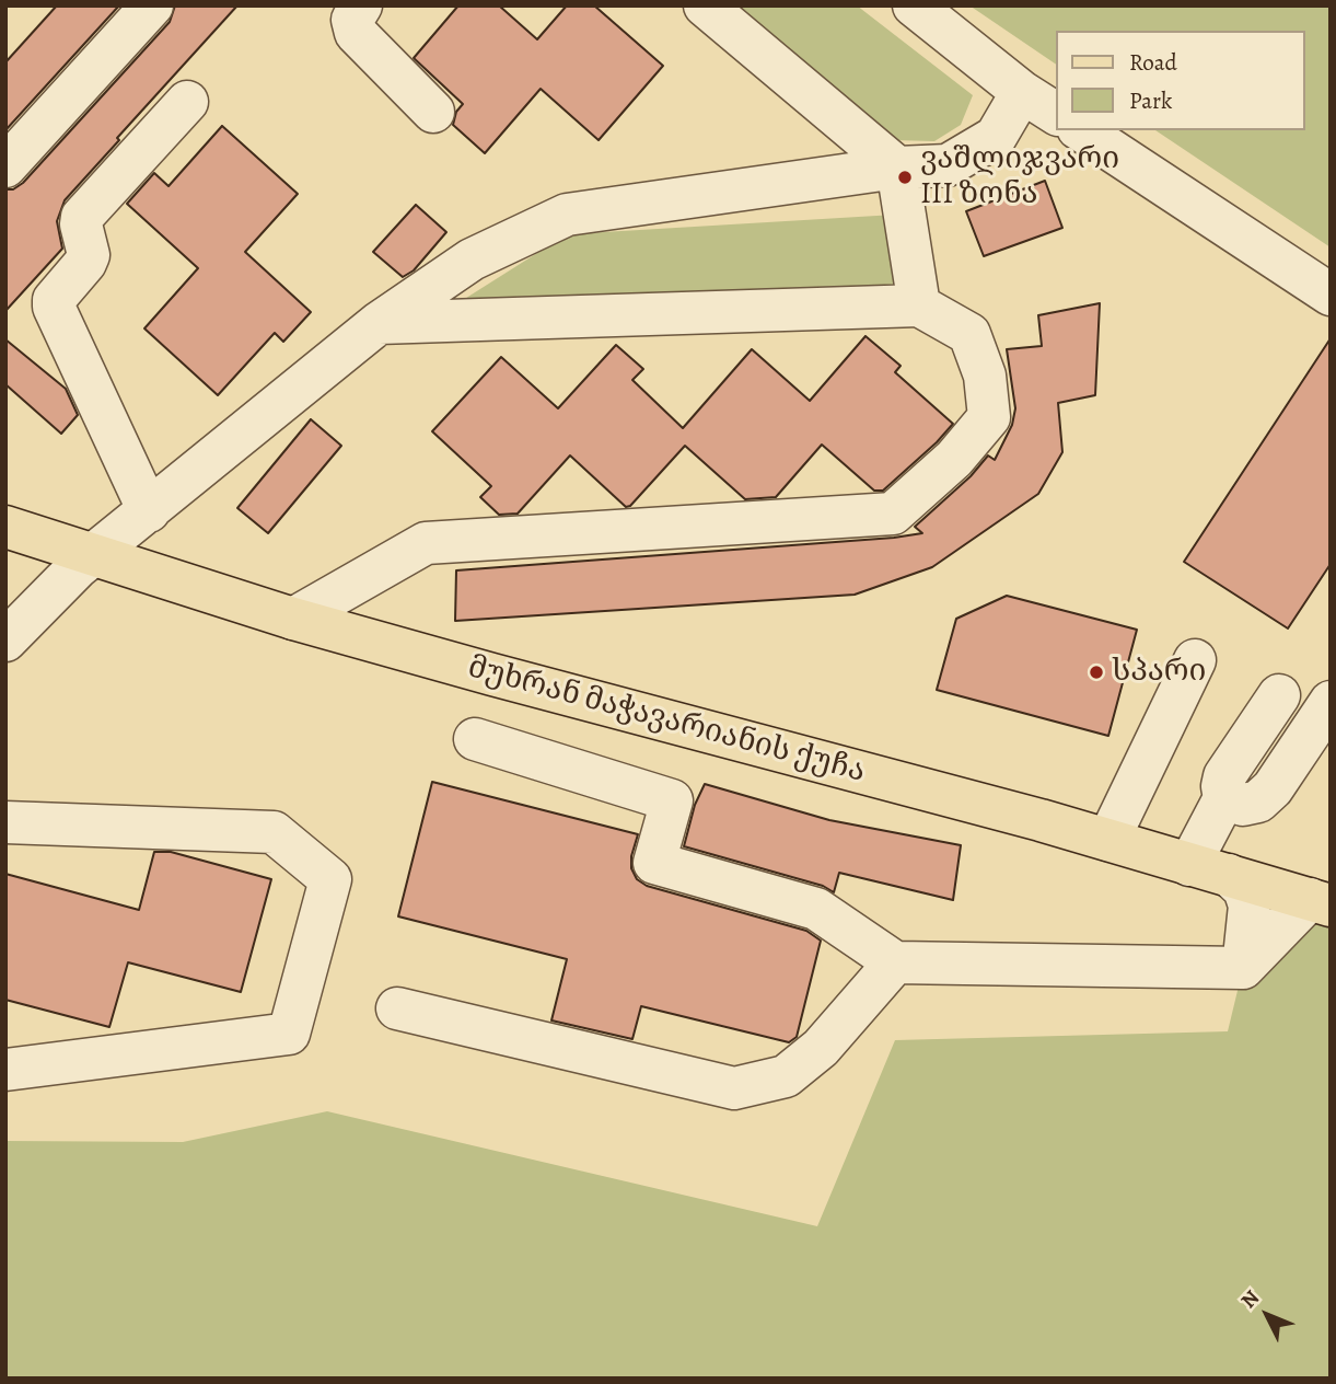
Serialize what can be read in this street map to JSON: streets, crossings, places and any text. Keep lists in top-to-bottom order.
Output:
{
  "streets": {
    "main road": ["მუხრან მაჭავარიანის ქუჩა"]
  },
  "places": ["ვაშლიჯვარი III ზონა", "სპარი"],
  "legend": ["Road", "Park"],
  "north": "top left"
}
